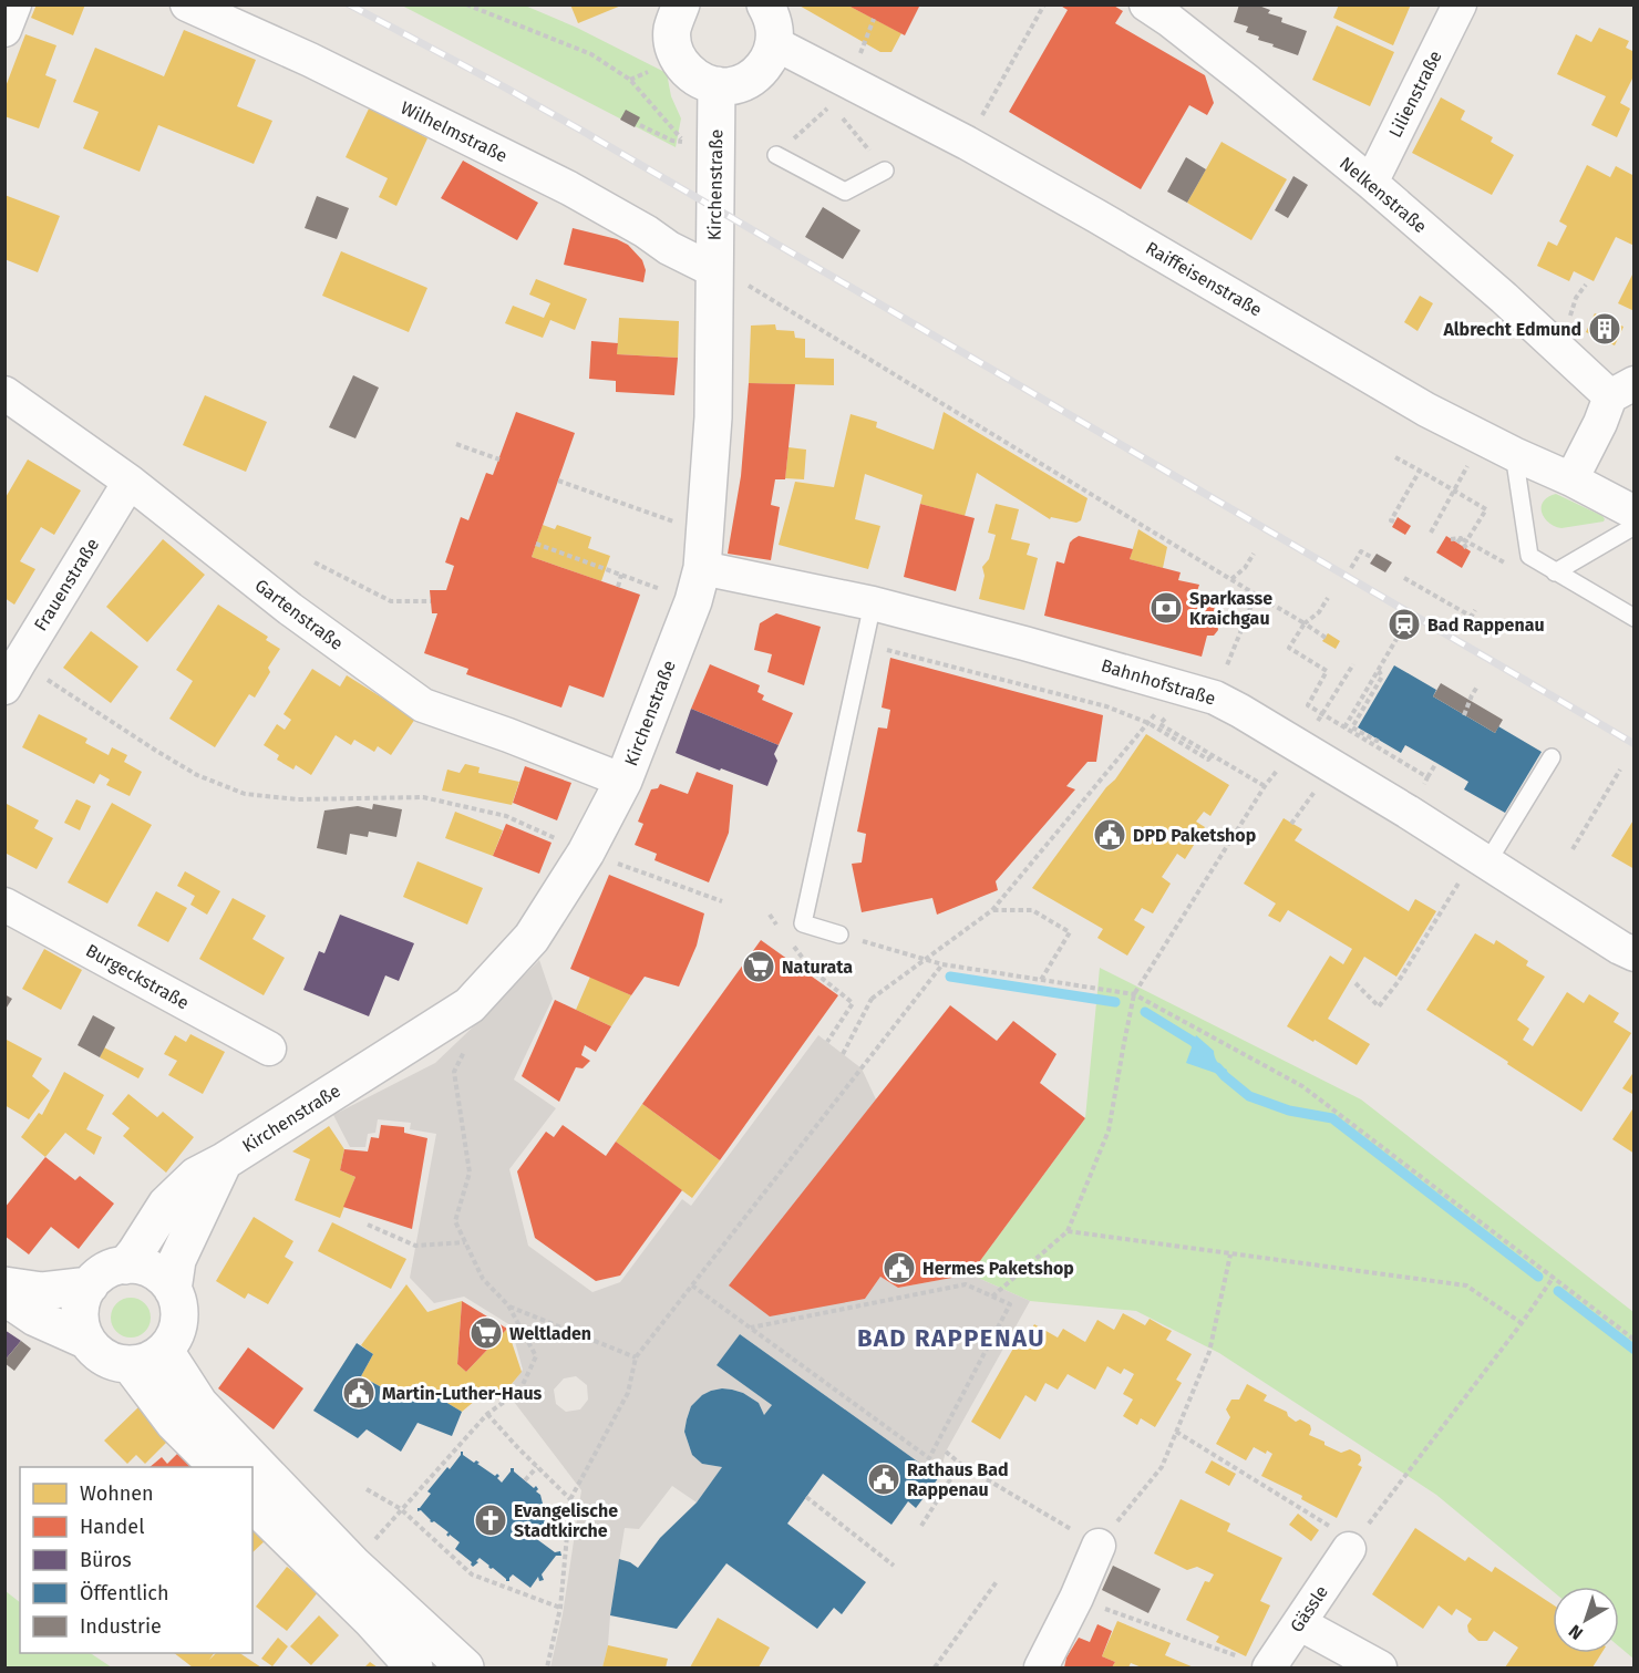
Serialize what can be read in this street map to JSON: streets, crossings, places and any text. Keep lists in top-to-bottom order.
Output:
{
  "streets": {
    "street": [
      "Lilienstraße",
      "Wilhelmstraße",
      "Kirchenstraße",
      "Nelkenstraße",
      "Raiffeisenstraße",
      "Frauenstraße",
      "Gartenstraße",
      "Bahnhofstraße",
      "Burgeckstraße",
      "Gässle"
    ]
  },
  "crossings": [
    ["Lilienstraße", "Nelkenstraße"],
    ["Wilhelmstraße", "Kirchenstraße"],
    ["Kirchenstraße", "Gartenstraße"],
    ["Kirchenstraße", "Bahnhofstraße"],
    ["Frauenstraße", "Gartenstraße"]
  ],
  "districts": ["BAD RAPPENAU"],
  "places": {
    "building": ["Albrecht Edmund"],
    "bank": ["Sparkasse Kraichgau"],
    "station": ["Bad Rappenau"],
    "public building": [
      "DPD Paketshop",
      "Hermes Paketshop",
      "Martin-Luther-Haus",
      "Rathaus Bad Rappenau"
    ],
    "supermarket": ["Naturata", "Weltladen"],
    "church": ["Evangelische Stadtkirche"]
  },
  "legend": [
    "Wohnen",
    "Handel",
    "Büros",
    "Öffentlich",
    "Industrie"
  ],
  "north": "bottom left"
}
